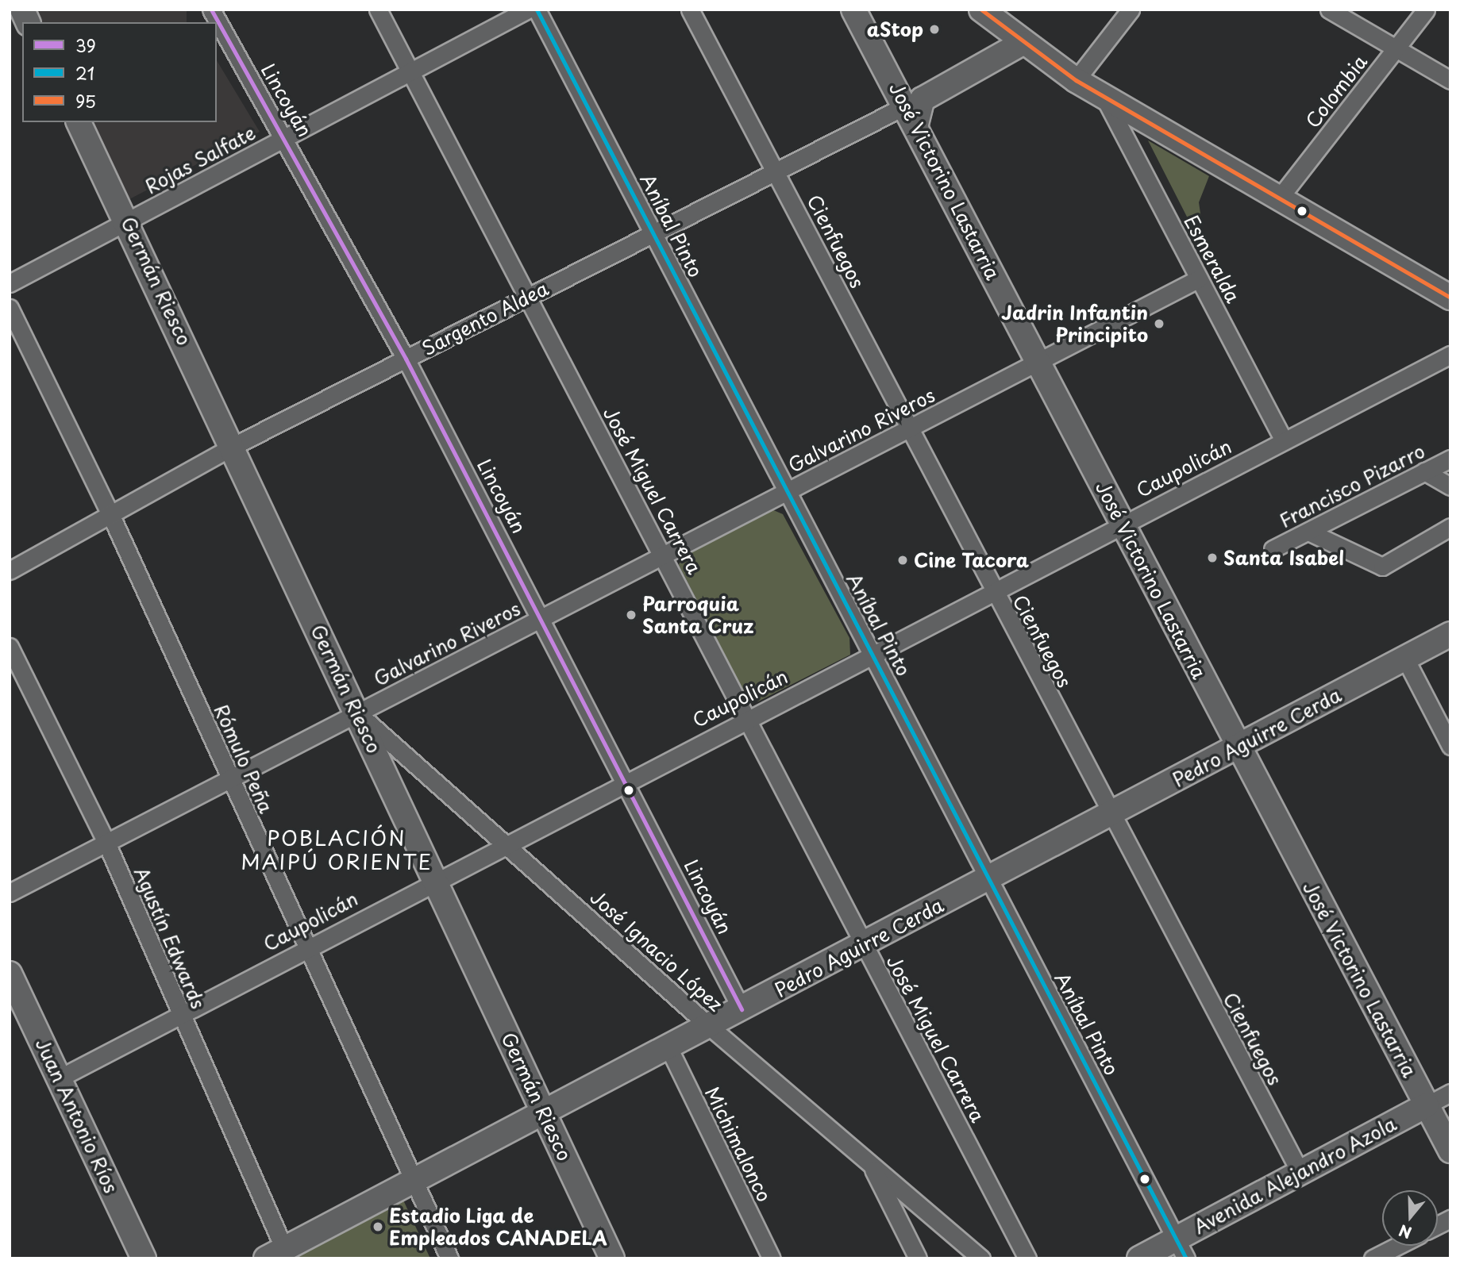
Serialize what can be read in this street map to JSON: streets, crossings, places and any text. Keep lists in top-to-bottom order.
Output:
{
  "streets": {
    "main road": [
      "José Victorino Lastarria",
      "Germán Riesco",
      "Pedro Aguirre Cerda",
      "Juan Antonio Ríos",
      "Avenida Alejandro Azola"
    ],
    "street": [
      "Colombia",
      "Lincoyán",
      "Rojas Salfate",
      "Aníbal Pinto",
      "Cienfuegos",
      "Esmeralda",
      "Sargento Aldea",
      "Galvarino Riveros",
      "Caupolicán",
      "Francisco Pizarro",
      "José Miguel Carrera",
      "Rómulo Peña",
      "Agustín Edwards",
      "José Ignacio López",
      "Michimalonco"
    ]
  },
  "crossings": [
    ["Lincoyán", "Rojas Salfate"],
    ["Lincoyán", "Sargento Aldea"],
    ["Lincoyán", "Galvarino Riveros"],
    ["Lincoyán", "Caupolicán"],
    ["Lincoyán", "Pedro Aguirre Cerda"],
    ["Rojas Salfate", "Germán Riesco"],
    ["Rojas Salfate", "José Miguel Carrera"],
    ["José Victorino Lastarria", "Sargento Aldea"],
    ["José Victorino Lastarria", "Galvarino Riveros"],
    ["José Victorino Lastarria", "Caupolicán"],
    ["José Victorino Lastarria", "Pedro Aguirre Cerda"],
    ["José Victorino Lastarria", "Avenida Alejandro Azola"],
    ["Aníbal Pinto", "Sargento Aldea"],
    ["Aníbal Pinto", "Galvarino Riveros"],
    ["Aníbal Pinto", "Caupolicán"],
    ["Aníbal Pinto", "Pedro Aguirre Cerda"],
    ["Aníbal Pinto", "Avenida Alejandro Azola"],
    ["Cienfuegos", "Sargento Aldea"],
    ["Cienfuegos", "Galvarino Riveros"],
    ["Cienfuegos", "Caupolicán"],
    ["Cienfuegos", "Pedro Aguirre Cerda"],
    ["Cienfuegos", "Avenida Alejandro Azola"],
    ["Esmeralda", "Galvarino Riveros"],
    ["Esmeralda", "Caupolicán"],
    ["Germán Riesco", "Sargento Aldea"],
    ["Germán Riesco", "Galvarino Riveros"],
    ["Germán Riesco", "Caupolicán"],
    ["Germán Riesco", "Pedro Aguirre Cerda"],
    ["Germán Riesco", "José Ignacio López"],
    ["Sargento Aldea", "José Miguel Carrera"],
    ["Sargento Aldea", "Rómulo Peña"],
    ["Galvarino Riveros", "José Miguel Carrera"],
    ["Galvarino Riveros", "Rómulo Peña"],
    ["Galvarino Riveros", "Agustín Edwards"],
    ["Galvarino Riveros", "José Ignacio López"],
    ["Caupolicán", "José Miguel Carrera"],
    ["Caupolicán", "Rómulo Peña"],
    ["Caupolicán", "Agustín Edwards"],
    ["Caupolicán", "José Ignacio López"],
    ["Caupolicán", "Juan Antonio Ríos"],
    ["José Miguel Carrera", "Pedro Aguirre Cerda"],
    ["Pedro Aguirre Cerda", "Rómulo Peña"],
    ["Pedro Aguirre Cerda", "Agustín Edwards"],
    ["Pedro Aguirre Cerda", "José Ignacio López"],
    ["Pedro Aguirre Cerda", "Michimalonco"]
  ],
  "districts": ["POBLACIÓN MAIPÚ ORIENTE"],
  "places": [
    "aStop",
    "Jadrin Infantin Principito",
    "Santa Isabel",
    "Cine Tacora",
    "Parroquia Santa Cruz",
    "Estadio Liga de Empleados CANADELA"
  ],
  "lines": ["transit line 39", "transit line 21", "transit line 95"],
  "legend": ["39", "21", "95"],
  "north": "bottom"
}
